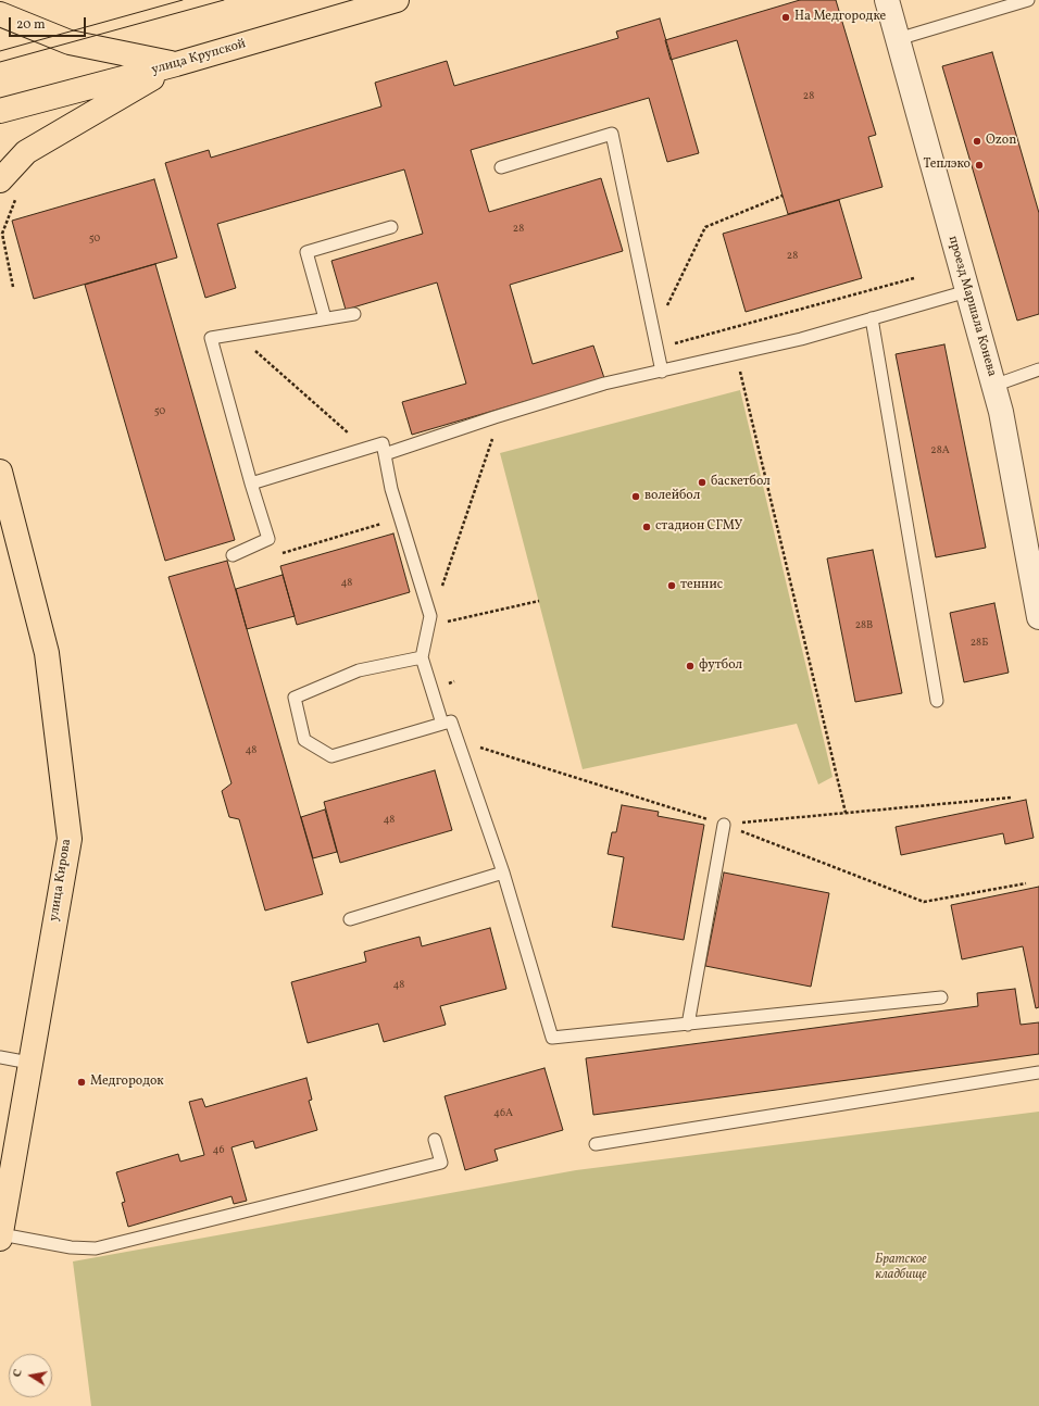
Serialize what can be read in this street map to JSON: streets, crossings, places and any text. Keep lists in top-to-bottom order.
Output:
{
  "streets": {
    "main road": ["улица Крупской", "улица Кирова"],
    "street": ["проезд Маршала Конева"]
  },
  "parks": ["Братское кладбище"],
  "places": [
    "На Медгородке",
    "Ozon",
    "Теплэко",
    "баскетбол",
    "волейбол",
    "стадион СГМУ",
    "теннис",
    "футбол",
    "Медгородок"
  ],
  "house_numbers": [
    "28",
    "28",
    "50",
    "28",
    "50",
    "28А",
    "48",
    "28В",
    "28Б",
    "48",
    "48",
    "48",
    "46А",
    "46"
  ],
  "scale_bar": "20 m",
  "north": "left"
}
